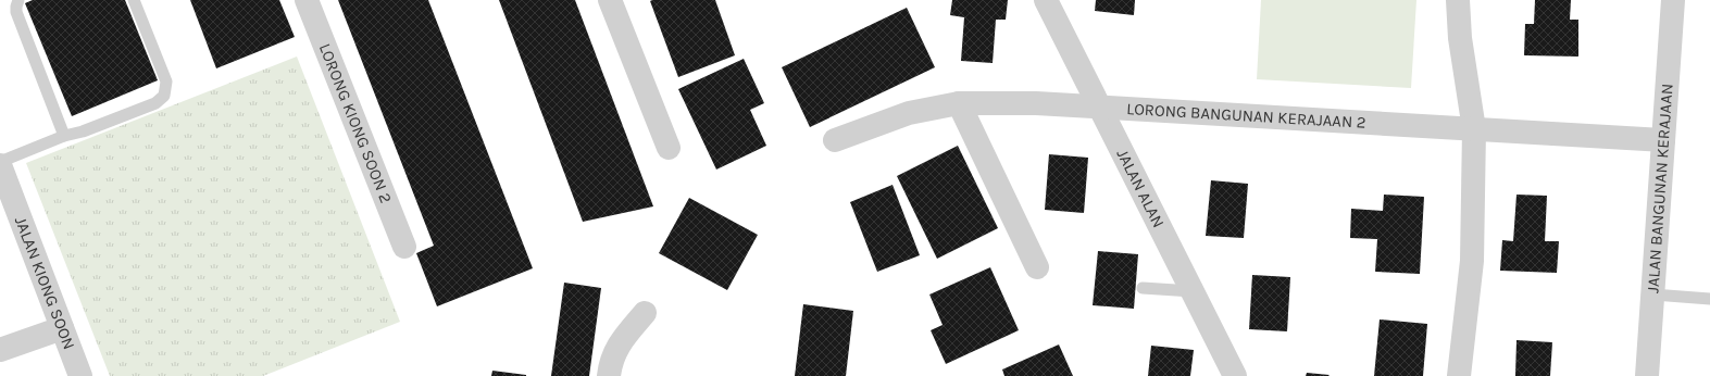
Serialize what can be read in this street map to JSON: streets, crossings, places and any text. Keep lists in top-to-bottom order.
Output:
{
  "streets": {
    "street": [
      "LORONG BANGUNAN KERAJAAN 2",
      "LORONG KIONG SOON 2",
      "JALAN ALAN",
      "JALAN BANGUNAN KERAJAAN",
      "JALAN KIONG SOON"
    ]
  },
  "crossings": [
    ["LORONG BANGUNAN KERAJAAN 2", "JALAN ALAN"],
    ["LORONG BANGUNAN KERAJAAN 2", "JALAN BANGUNAN KERAJAAN"]
  ]
}
